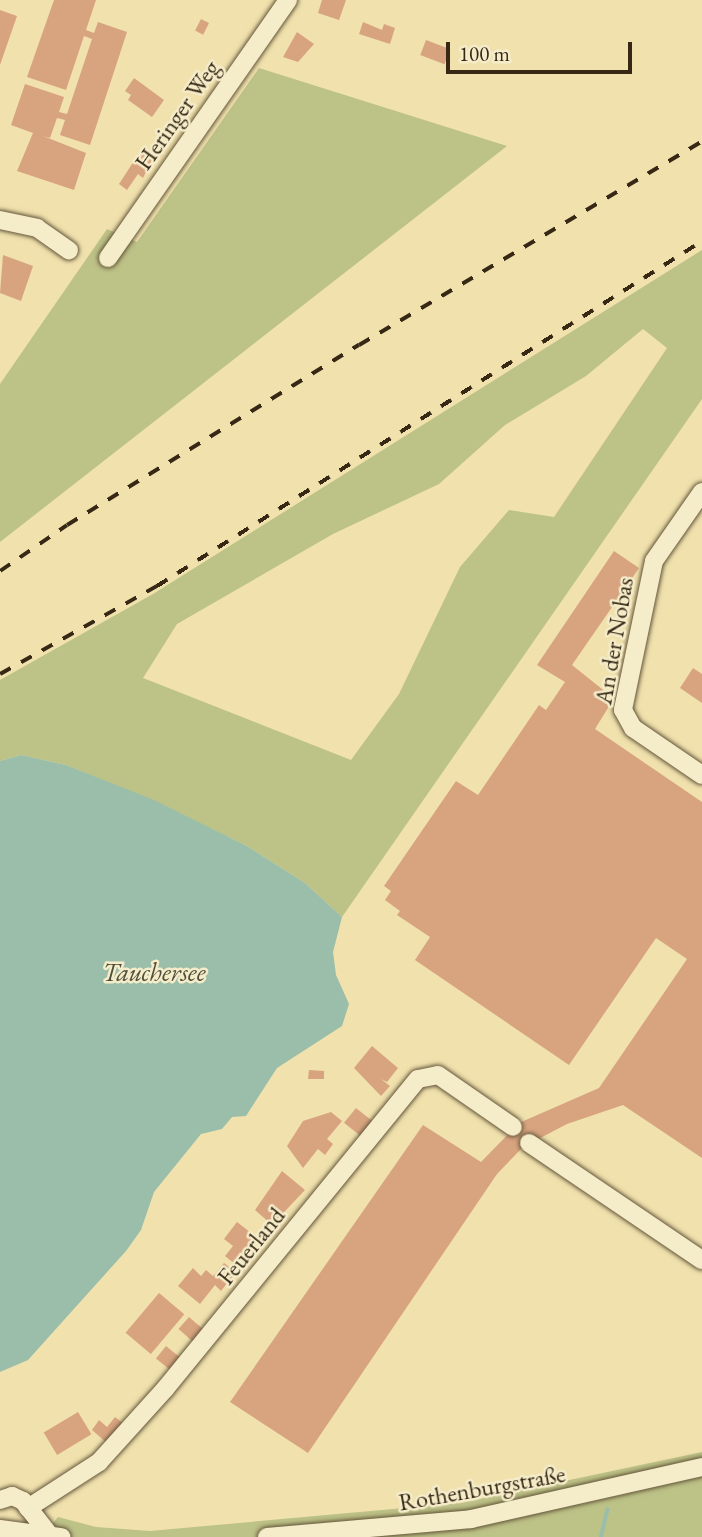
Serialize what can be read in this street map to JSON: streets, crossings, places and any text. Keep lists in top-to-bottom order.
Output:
{
  "streets": {
    "street": [
      "Heringer Weg",
      "An der Nobas",
      "Feuerland",
      "Rothenburgstraße"
    ]
  },
  "water": ["Tauchersee"],
  "scale_bar": "100 m"
}
